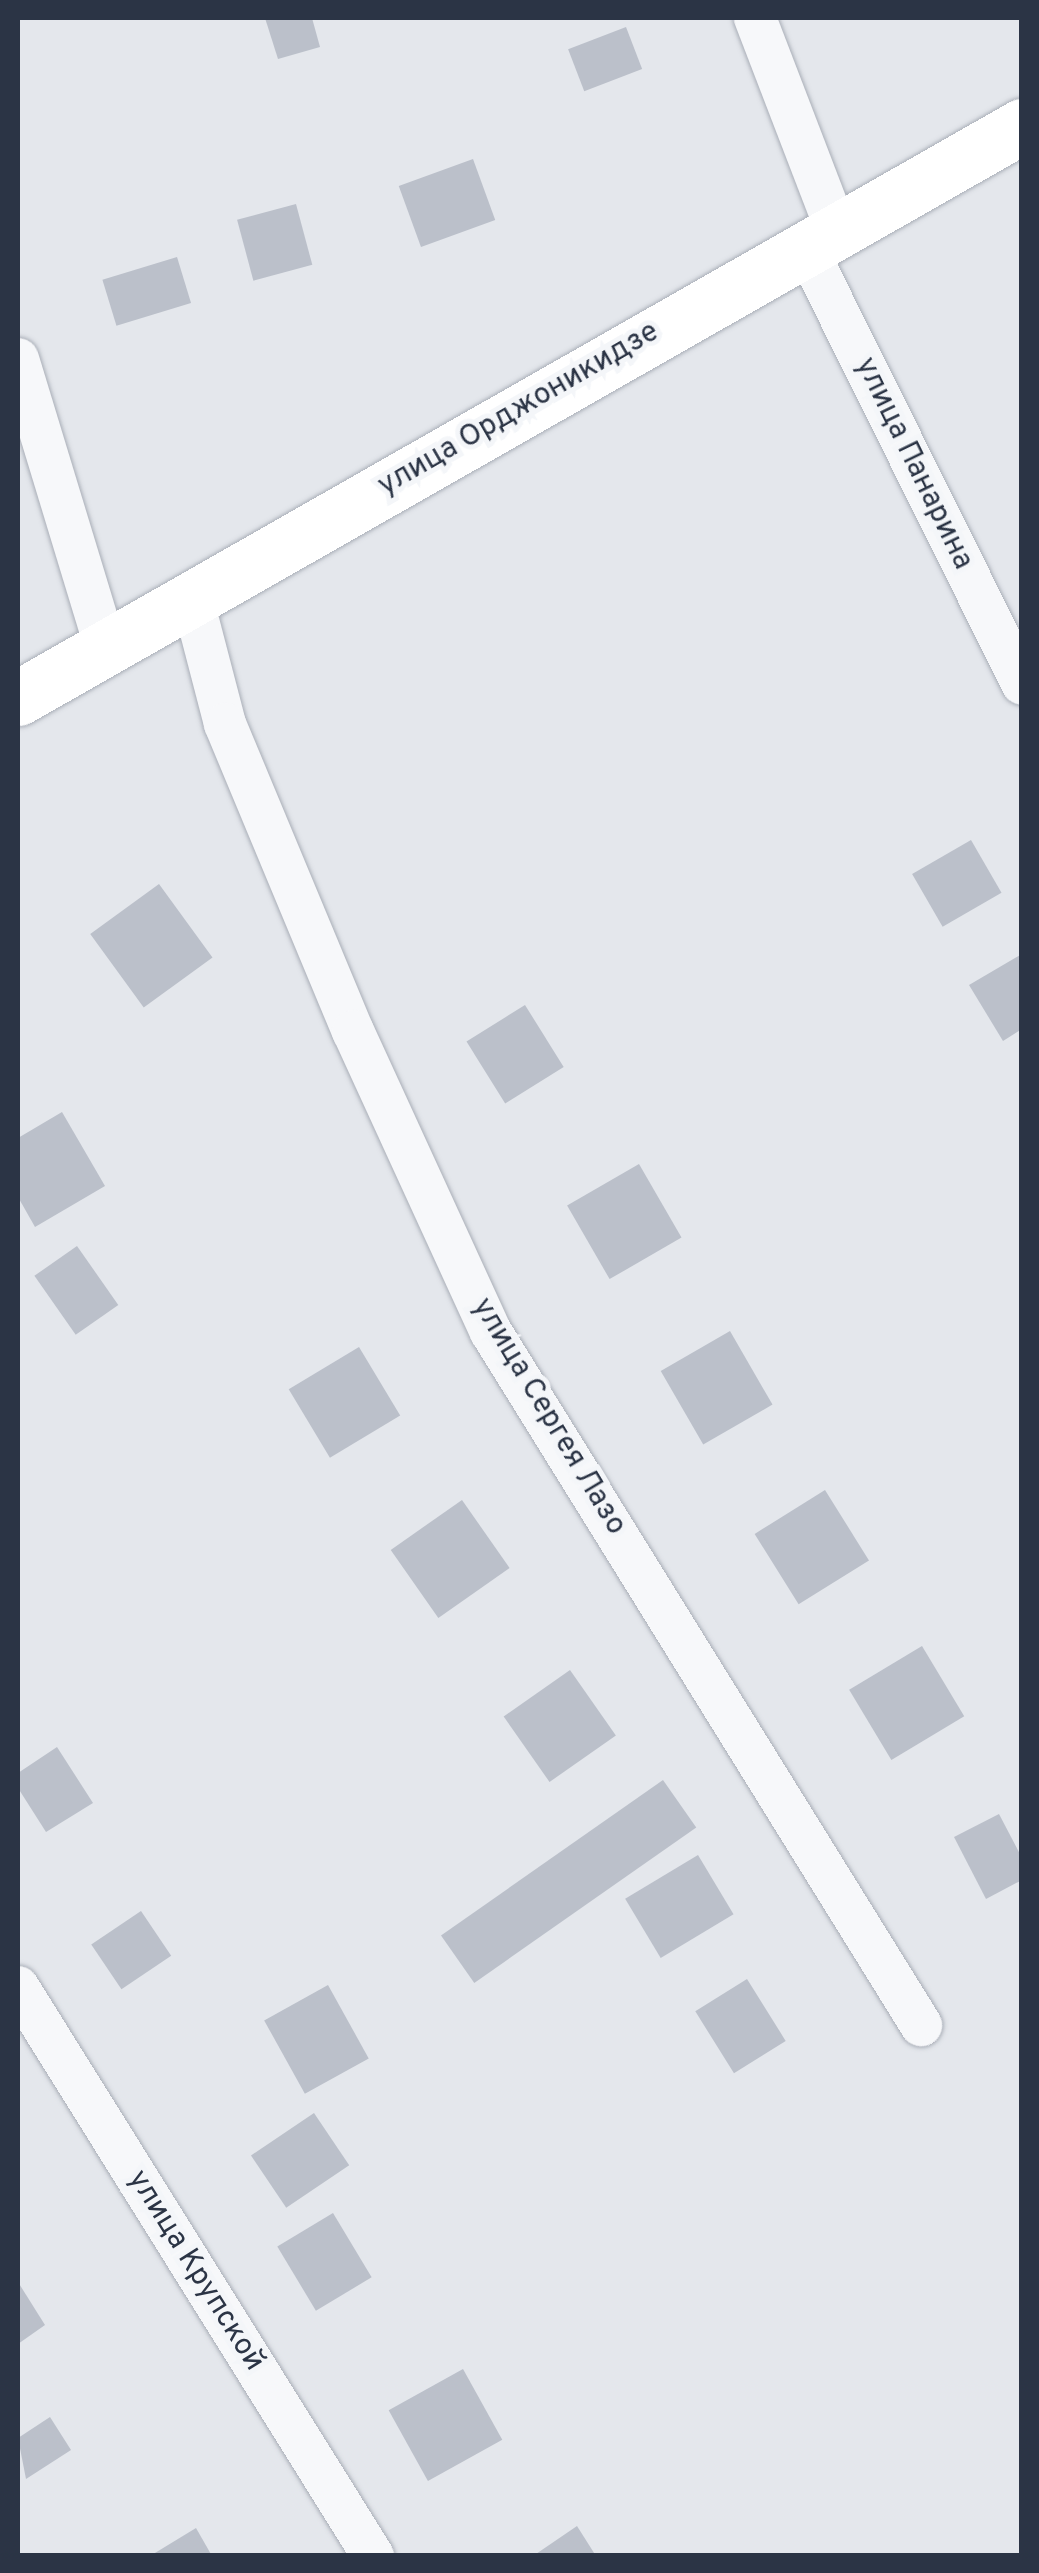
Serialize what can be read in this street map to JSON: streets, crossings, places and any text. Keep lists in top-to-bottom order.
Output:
{
  "streets": {
    "main road": ["улица Орджоникидзе"],
    "street": ["улица Панарина", "улица Сергея Лазо", "улица Крупской"]
  },
  "crossings": [
    ["улица Орджоникидзе", "улица Панарина"],
    ["улица Орджоникидзе", "улица Сергея Лазо"]
  ]
}
